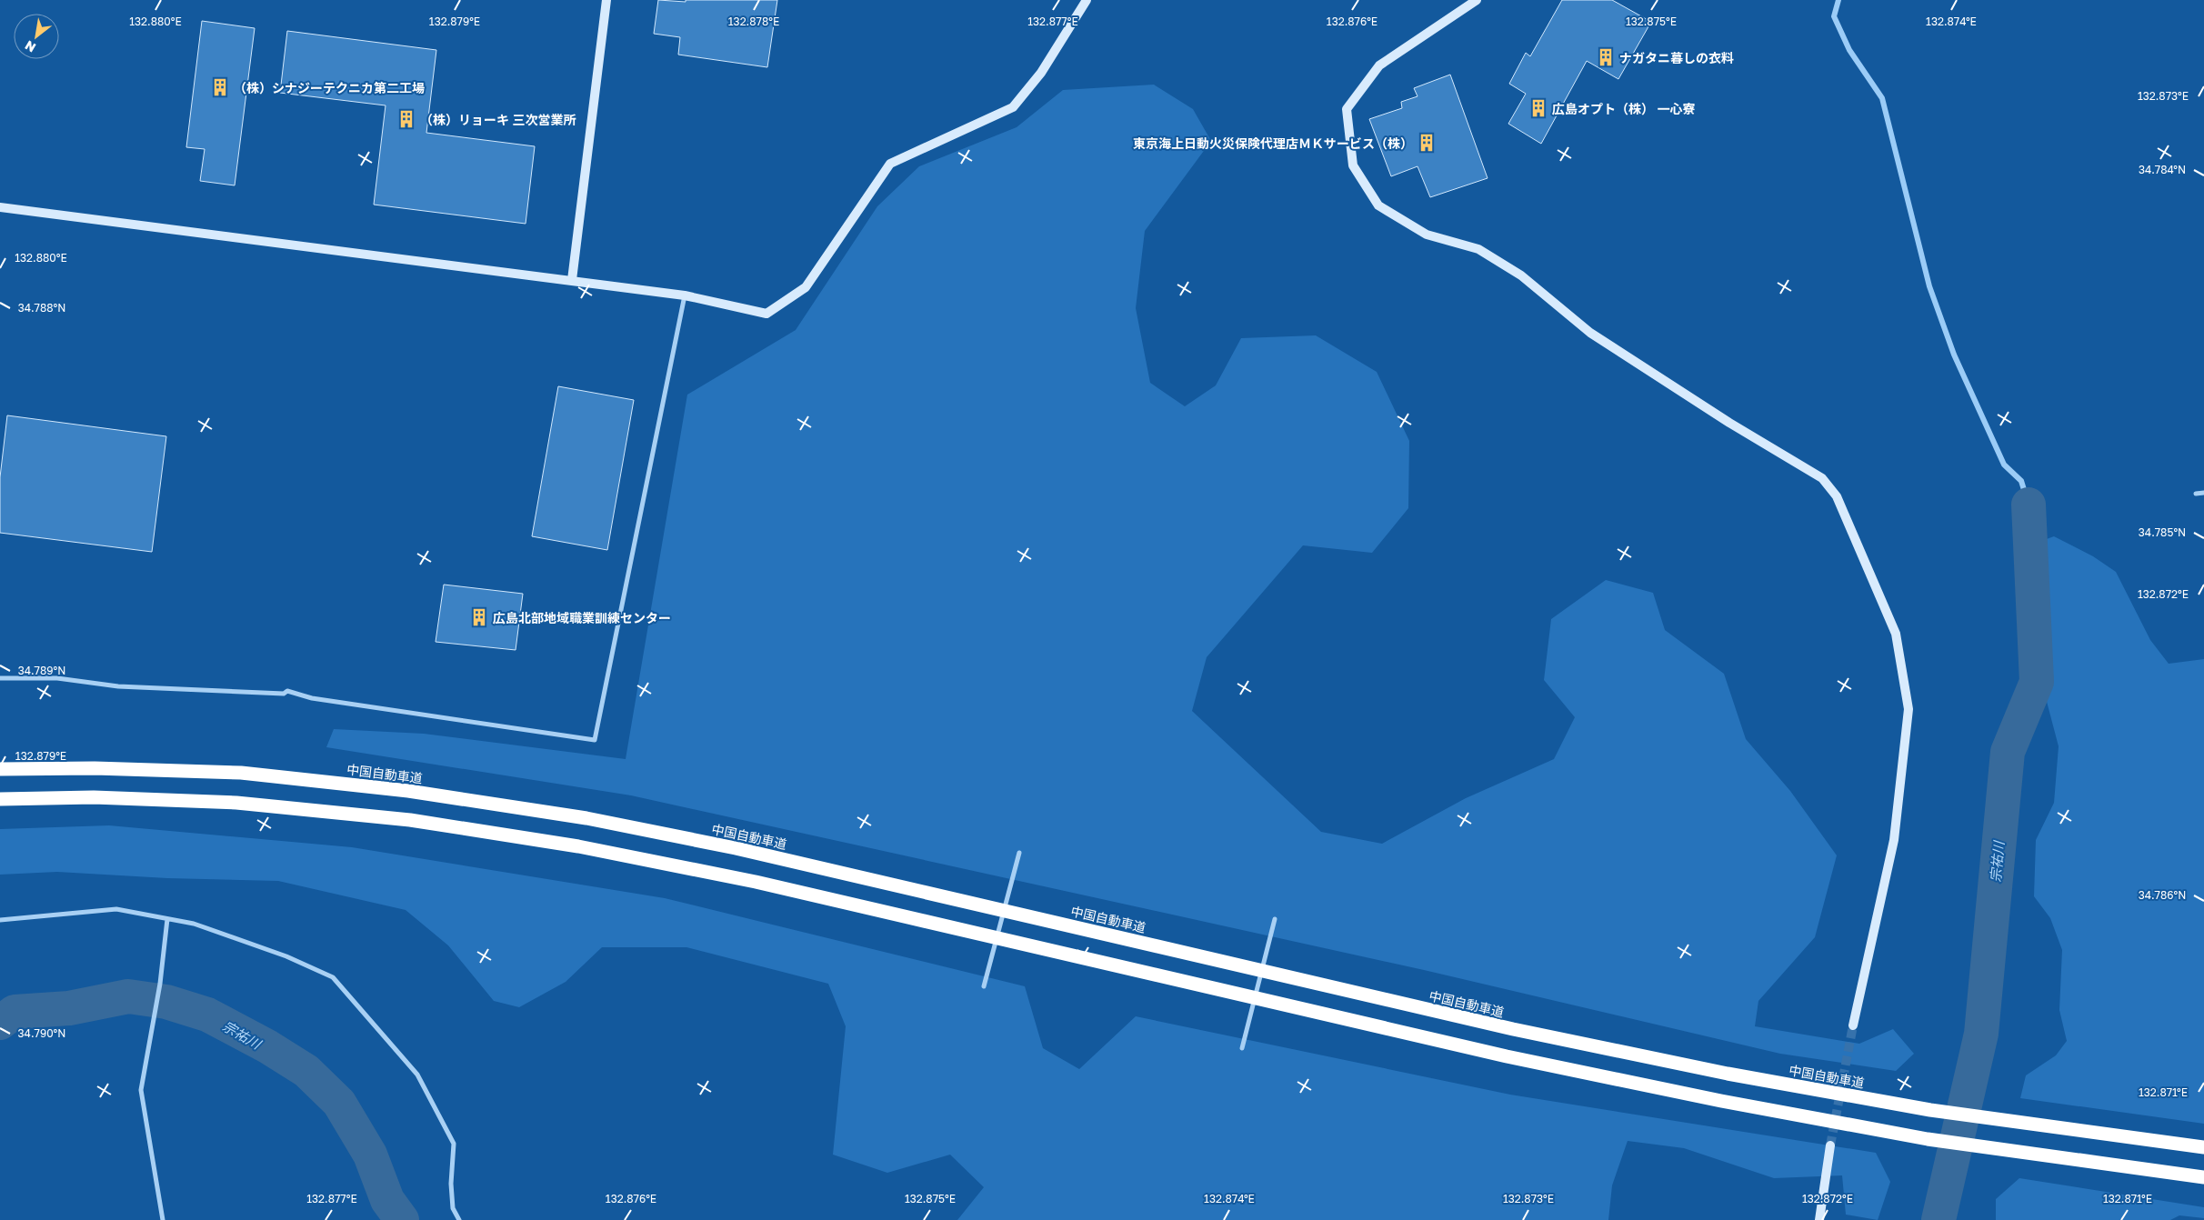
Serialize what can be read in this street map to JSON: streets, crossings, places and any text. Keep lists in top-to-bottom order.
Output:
{
  "streets": {
    "highway": ["中国自動車道"]
  },
  "water": ["宗祐川"],
  "places": {
    "building": [
      "ナガタニ暮しの衣料",
      "（株）シナジーテクニカ第二工場",
      "広島オプト（株） 一心寮",
      "（株）リョーキ 三次営業所",
      "東京海上日動火災保険代理店ＭＫサービス（株）",
      "広島北部地域職業訓練センター"
    ]
  },
  "north": "bottom left",
  "coordinates": [
    "132.880°E",
    "132.879°E",
    "132.878°E",
    "132.877°E",
    "132.876°E",
    "132.875°E",
    "132.874°E",
    "132.873°E",
    "34.784°N",
    "34.788°N",
    "34.785°N",
    "132.872°E",
    "34.789°N",
    "34.786°N",
    "34.790°N",
    "132.871°E"
  ]
}
